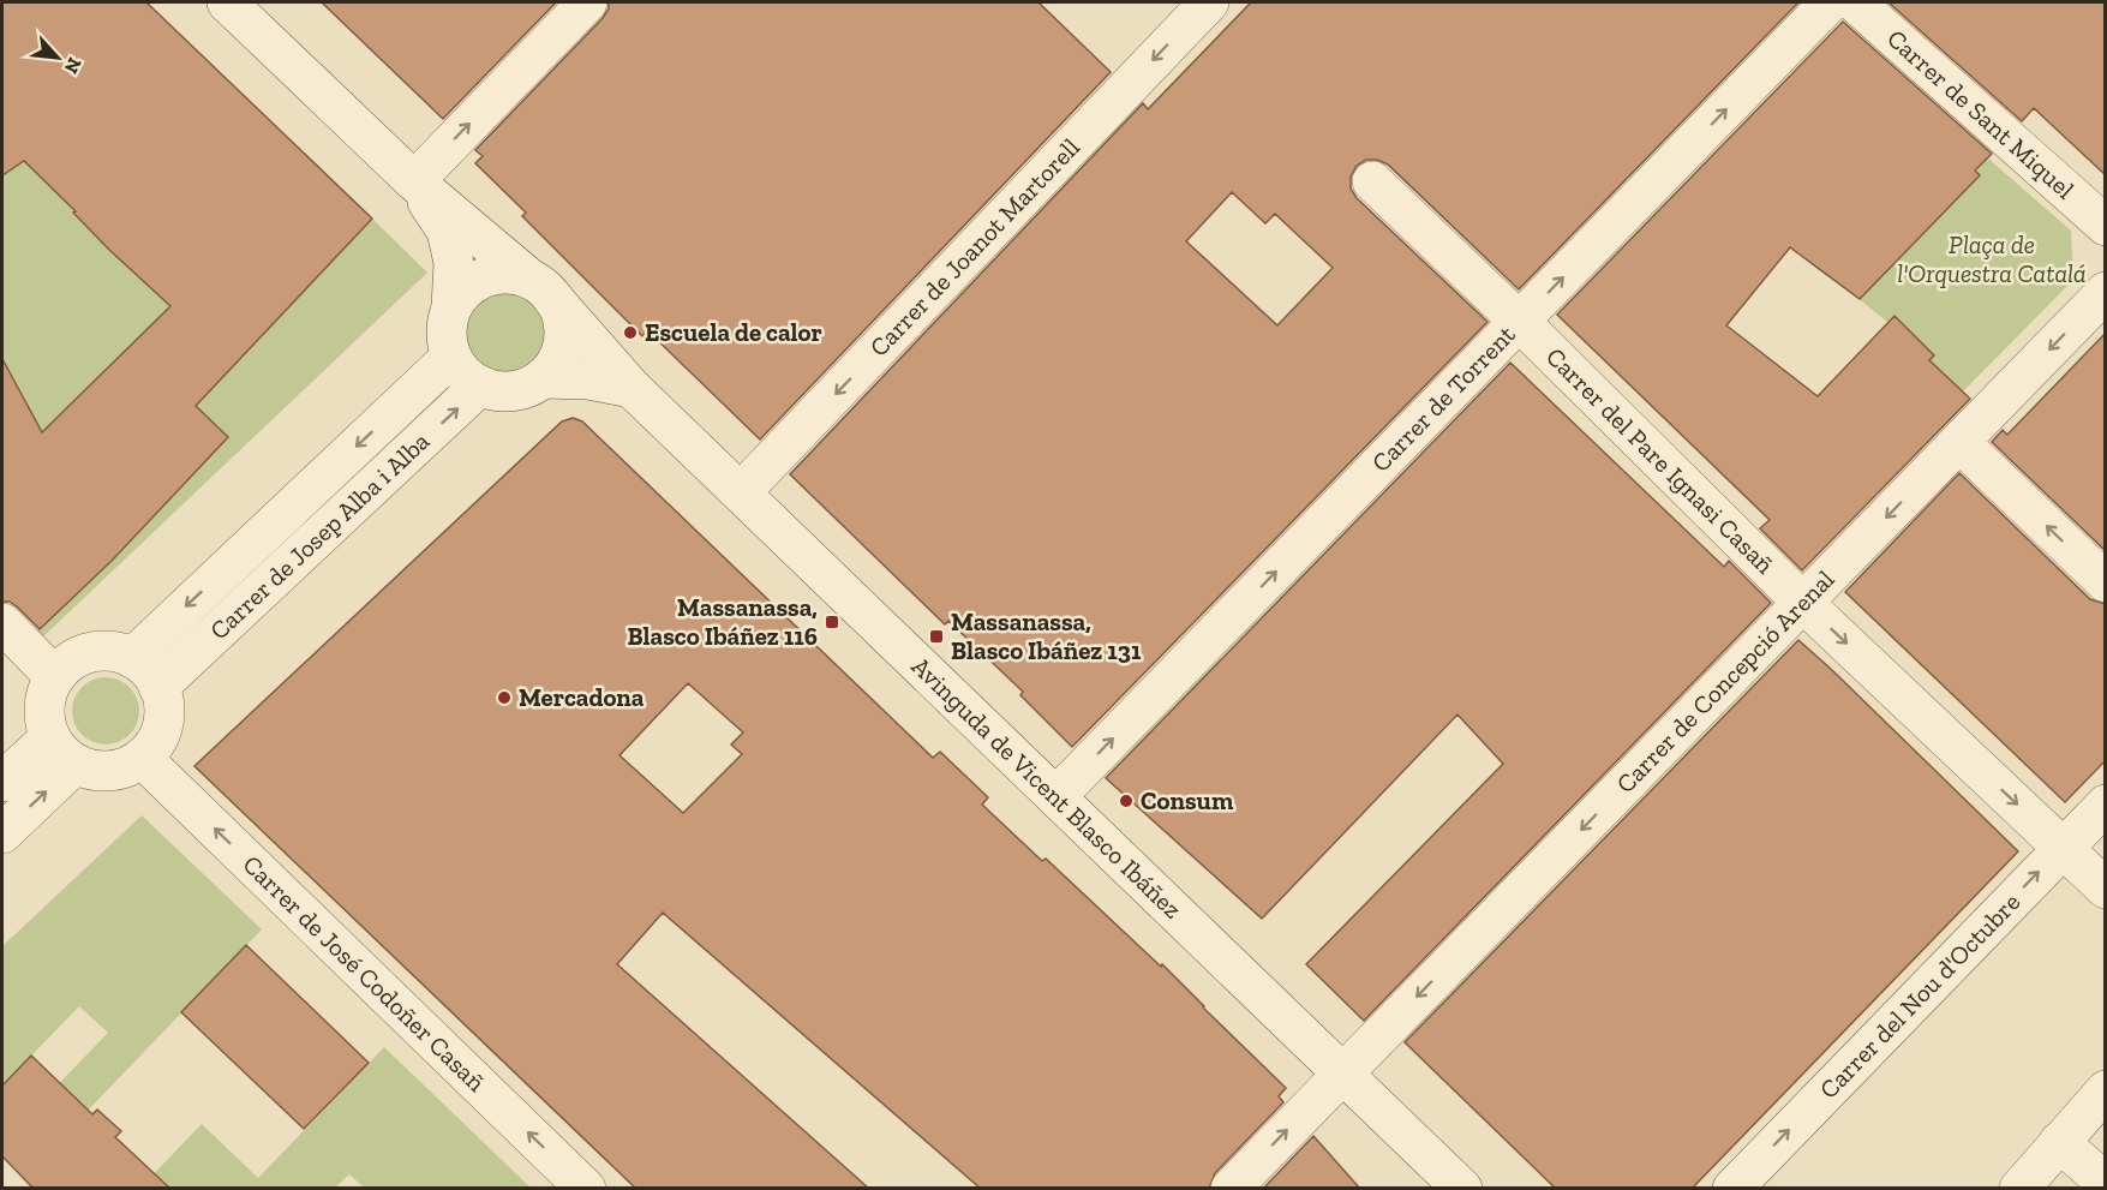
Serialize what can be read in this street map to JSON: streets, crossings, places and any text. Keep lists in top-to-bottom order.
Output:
{
  "streets": {
    "street": [
      "Carrer de Sant Miquel",
      "Carrer de Joanot Martorell",
      "Carrer de Torrent",
      "Carrer del Pare Ignasi Casañ",
      "Carrer de Josep Alba i Alba",
      "Carrer de Concepció Arenal",
      "Avinguda de Vicent Blasco Ibáñez",
      "Carrer de José Codoñer Casañ",
      "Carrer del Nou d'Octubre"
    ]
  },
  "crossings": [
    ["Carrer de Joanot Martorell", "Avinguda de Vicent Blasco Ibáñez"],
    ["Carrer de Torrent", "Carrer del Pare Ignasi Casañ"],
    ["Carrer de Torrent", "Avinguda de Vicent Blasco Ibáñez"],
    ["Carrer del Pare Ignasi Casañ", "Carrer de Concepció Arenal"],
    ["Carrer del Pare Ignasi Casañ", "Carrer del Nou d'Octubre"],
    ["Carrer de Josep Alba i Alba", "Avinguda de Vicent Blasco Ibáñez"],
    ["Carrer de Josep Alba i Alba", "Carrer de José Codoñer Casañ"],
    ["Carrer de Concepció Arenal", "Avinguda de Vicent Blasco Ibáñez"]
  ],
  "one_way": [
    "Carrer de Joanot Martorell",
    "Carrer de Torrent",
    "Carrer de José Codoñer Casañ",
    "Carrer del Nou d'Octubre"
  ],
  "parks": ["Plaça de l'Orquestra Catalá"],
  "places": {
    "other": ["Escuela de calor", "Mercadona", "Consum"],
    "transit": ["Massanassa, Blasco Ibáñez 116", "Massanassa, Blasco Ibáñez 131"]
  },
  "north": "bottom right"
}
